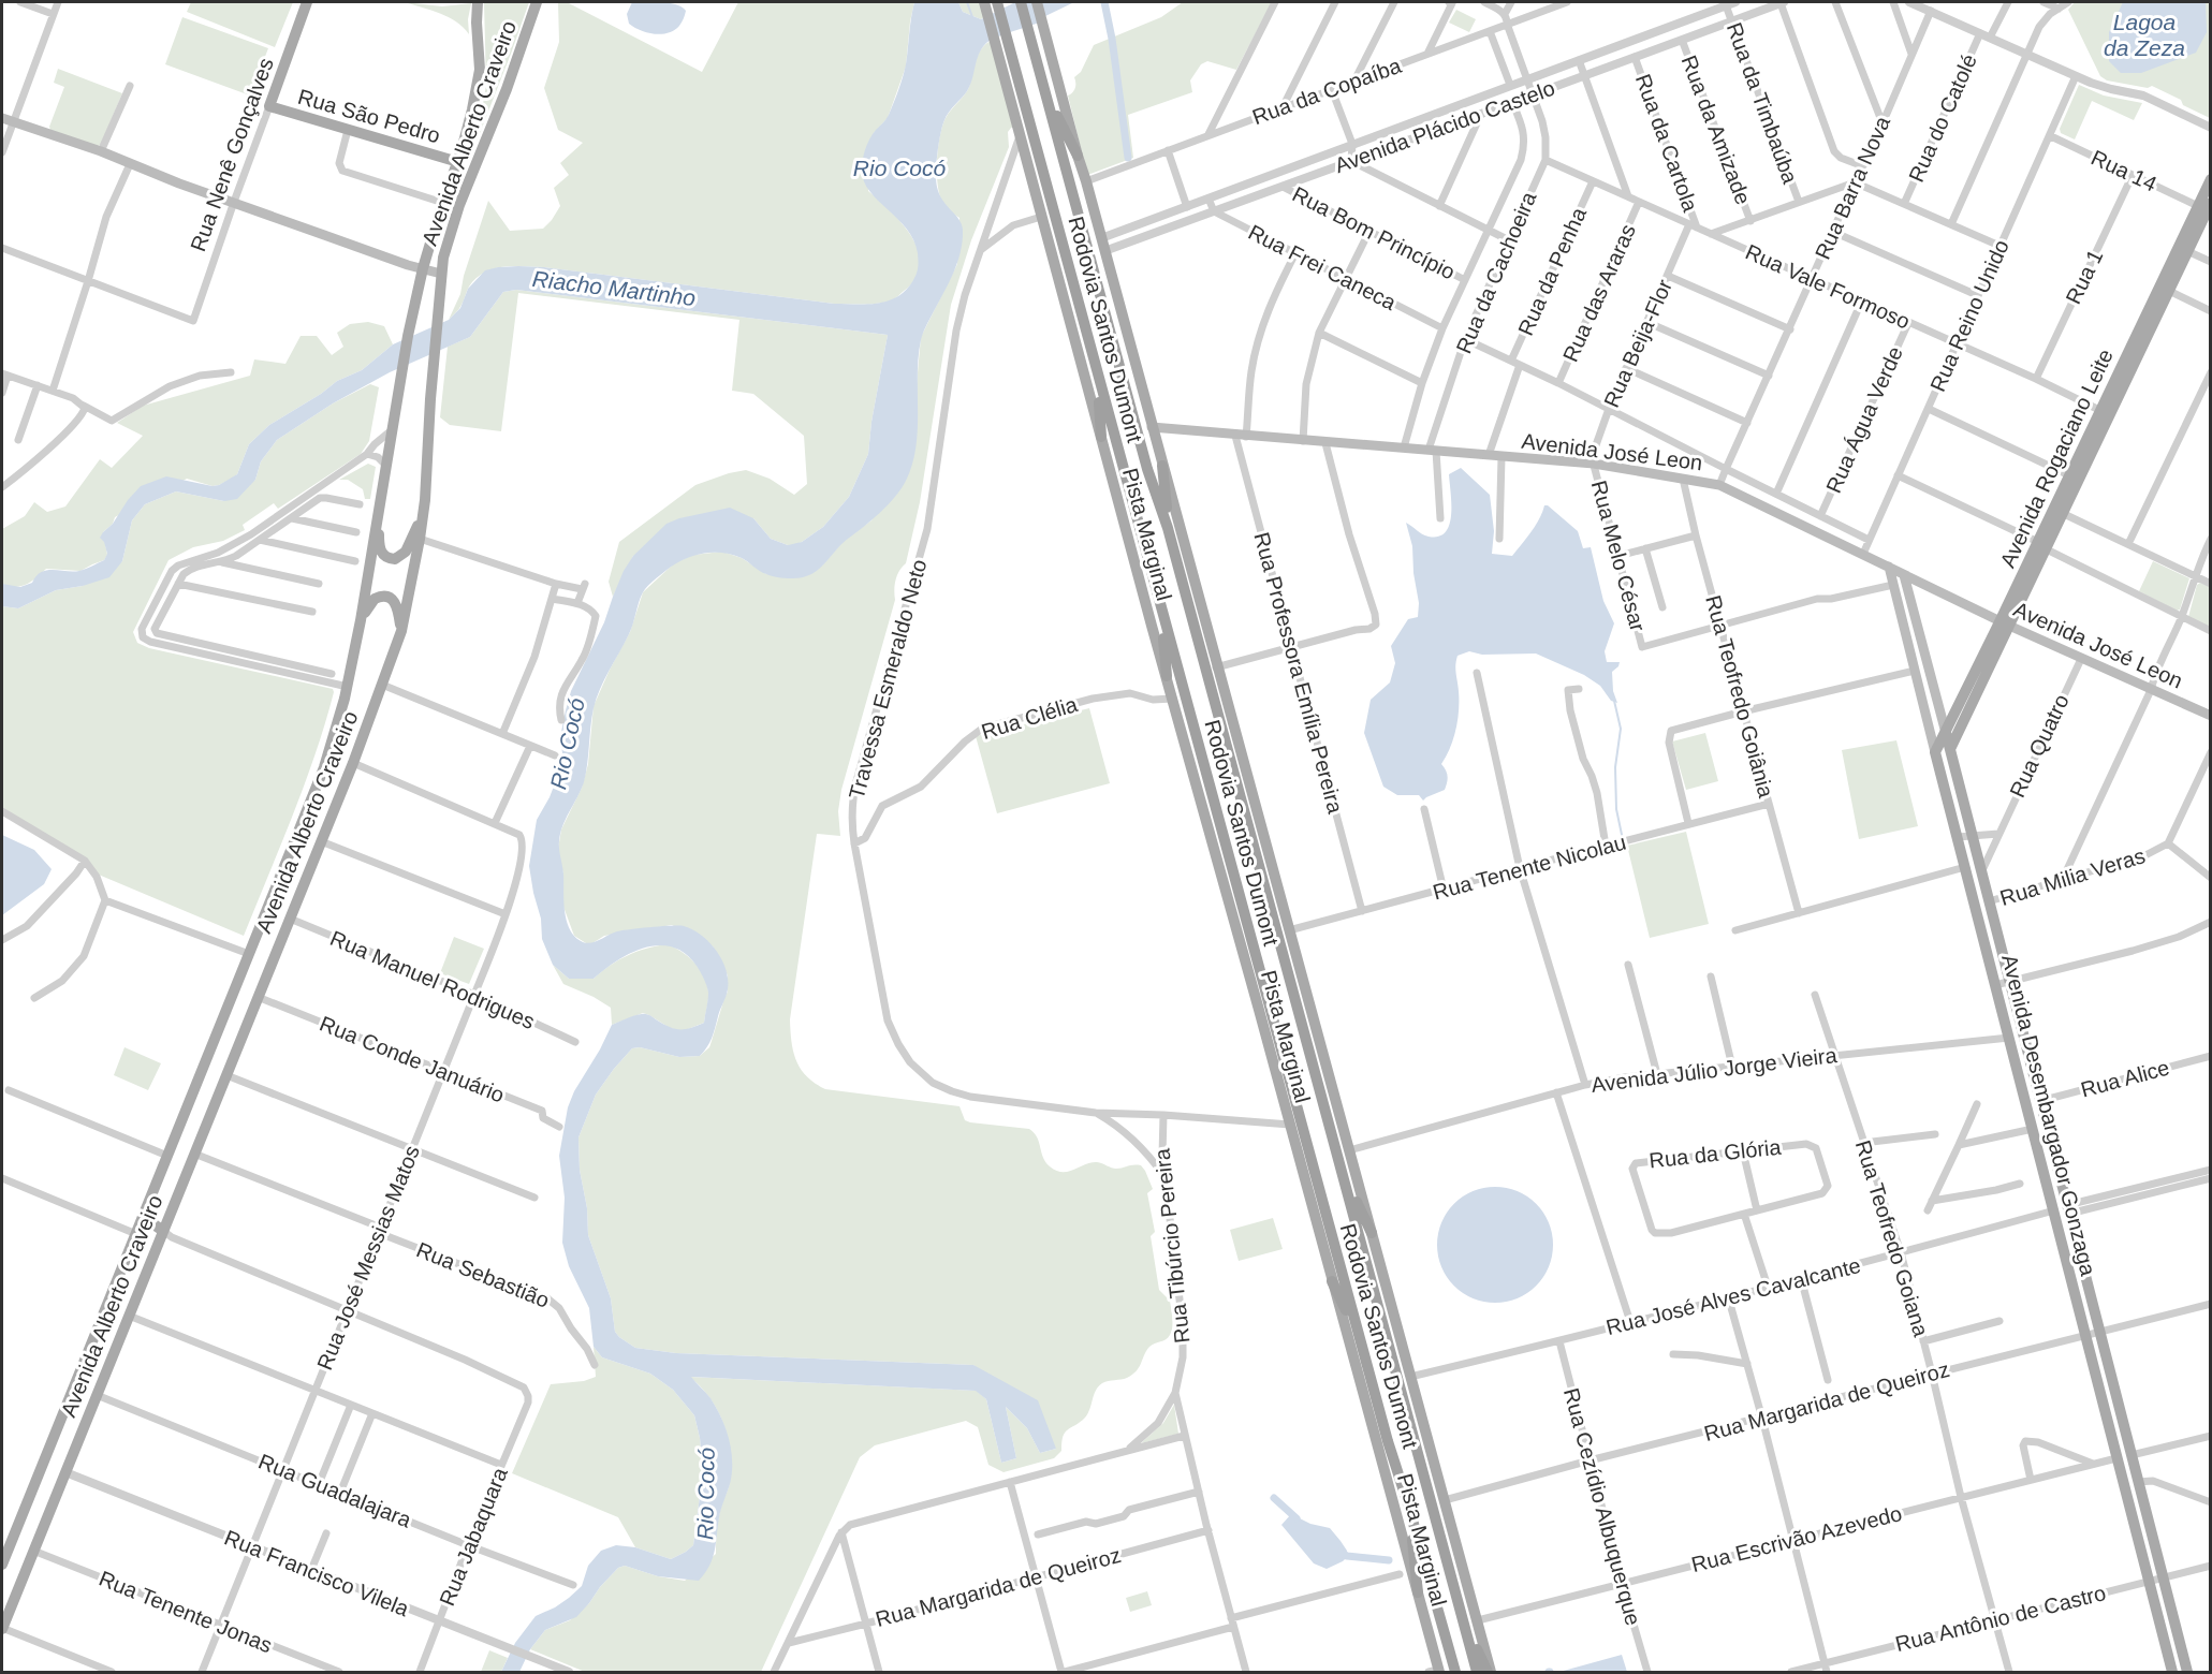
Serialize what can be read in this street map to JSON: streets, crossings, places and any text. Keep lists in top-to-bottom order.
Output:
{
  "streets": {
    "highway": ["Rodovia Santos Dumont"],
    "main road": [
      "Rua São Pedro",
      "Avenida Alberto Craveiro",
      "Rua Nenê Gonçalves",
      "Avenida José Leon",
      "Avenida Rogaciano Leite",
      "Pista Marginal",
      "Avenida Desembargador Gonzaga"
    ],
    "street": [
      "Rua da Copaíba",
      "Rua da Timbaúba",
      "Rua do Catolé",
      "Avenida Plácido Castelo",
      "Rua da Amizade",
      "Rua da Cartola",
      "Rua 14",
      "Rua Barra Nova",
      "Rua Bom Princípio",
      "Rua Frei Caneca",
      "Rua da Penha",
      "Rua da Cachoeira",
      "Rua 1",
      "Rua Vale Formoso",
      "Rua das Araras",
      "Rua Reino Unido",
      "Rua Beija-Flor",
      "Rua Água Verde",
      "Rua Melo César",
      "Rua Professora Emília Pereira",
      "Travessa Esmeraldo Neto",
      "Rua Teofredo Goiânia",
      "Rua Clélia",
      "Rua Quatro",
      "Rua Tenente Nicolau",
      "Rua Milia Veras",
      "Rua Manuel Rodrigues",
      "Rua Conde Januário",
      "Avenida Júlio Jorge Vieira",
      "Rua Alice",
      "Rua da Glória",
      "Rua Teofredo Goiana",
      "Rua Tibúrcio Pereira",
      "Rua José Messias Matos",
      "Rua Sebastião",
      "Rua José Alves Cavalcante",
      "Rua Margarida de Queiroz",
      "Rua Guadalajara",
      "Rua Cezídio Albuquerque",
      "Rua Jabaquara",
      "Rua Escrivão Azevedo",
      "Rua Francisco Vilela",
      "Rua Tenente Jonas",
      "Rua Antônio de Castro"
    ]
  },
  "crossings": [
    ["Rua da Copaíba", "Rua da Cachoeira"],
    ["Rua da Copaíba", "Pista Marginal"],
    ["Rua da Timbaúba", "Avenida Plácido Castelo"],
    ["Rua São Pedro", "Avenida Alberto Craveiro"],
    ["Rua São Pedro", "Rua Nenê Gonçalves"],
    ["Avenida Plácido Castelo", "Rua da Amizade"],
    ["Avenida Plácido Castelo", "Rua da Cartola"],
    ["Avenida Plácido Castelo", "Rua Bom Princípio"],
    ["Avenida Plácido Castelo", "Rua Frei Caneca"],
    ["Avenida Plácido Castelo", "Rua da Cachoeira"],
    ["Avenida Plácido Castelo", "Pista Marginal"],
    ["Avenida Alberto Craveiro", "Rua Manuel Rodrigues"],
    ["Avenida Alberto Craveiro", "Rua Conde Januário"],
    ["Avenida Alberto Craveiro", "Rua Sebastião"],
    ["Avenida Alberto Craveiro", "Rua Guadalajara"],
    ["Avenida Alberto Craveiro", "Rua Francisco Vilela"],
    ["Avenida Alberto Craveiro", "Rua Tenente Jonas"],
    ["Rua da Cartola", "Rua Vale Formoso"],
    ["Rua 14", "Rua 1"],
    ["Rua 14", "Rua Reino Unido"],
    ["Rua 14", "Avenida Rogaciano Leite"],
    ["Rua Barra Nova", "Rua Vale Formoso"],
    ["Rua Bom Princípio", "Rua da Cachoeira"],
    ["Rua Frei Caneca", "Rua da Cachoeira"],
    ["Rua da Penha", "Rua Vale Formoso"],
    ["Rua da Cachoeira", "Rua Vale Formoso"],
    ["Rua da Cachoeira", "Avenida José Leon"],
    ["Rua 1", "Rua Vale Formoso"],
    ["Rua Vale Formoso", "Rua das Araras"],
    ["Rua Vale Formoso", "Rua Reino Unido"],
    ["Rua Vale Formoso", "Rua Beija-Flor"],
    ["Rua Vale Formoso", "Rua Água Verde"],
    ["Rua Vale Formoso", "Avenida Rogaciano Leite"],
    ["Rua Reino Unido", "Avenida José Leon"],
    ["Rua Beija-Flor", "Avenida José Leon"],
    ["Rua Beija-Flor", "Rua Melo César"],
    ["Avenida José Leon", "Avenida Rogaciano Leite"],
    ["Avenida José Leon", "Pista Marginal"],
    ["Avenida José Leon", "Rua Melo César"],
    ["Avenida José Leon", "Rua Professora Emília Pereira"],
    ["Avenida José Leon", "Rua Teofredo Goiânia"],
    ["Avenida José Leon", "Rua Quatro"],
    ["Avenida José Leon", "Avenida Desembargador Gonzaga"],
    ["Avenida Rogaciano Leite", "Avenida Desembargador Gonzaga"],
    ["Pista Marginal", "Travessa Esmeraldo Neto"],
    ["Pista Marginal", "Rua Clélia"],
    ["Pista Marginal", "Rua Tenente Nicolau"],
    ["Pista Marginal", "Avenida Júlio Jorge Vieira"],
    ["Pista Marginal", "Rua José Alves Cavalcante"],
    ["Pista Marginal", "Rua Margarida de Queiroz"],
    ["Pista Marginal", "Rua Escrivão Azevedo"],
    ["Rua Melo César", "Rua Teofredo Goiânia"],
    ["Rua Professora Emília Pereira", "Rua Tenente Nicolau"],
    ["Travessa Esmeraldo Neto", "Rua Clélia"],
    ["Travessa Esmeraldo Neto", "Rua Tibúrcio Pereira"],
    ["Rua Teofredo Goiânia", "Rua Tenente Nicolau"],
    ["Rua Quatro", "Avenida Desembargador Gonzaga"],
    ["Rua Milia Veras", "Avenida Desembargador Gonzaga"],
    ["Rua Manuel Rodrigues", "Rua José Messias Matos"],
    ["Rua Conde Januário", "Rua José Messias Matos"],
    ["Avenida Júlio Jorge Vieira", "Avenida Desembargador Gonzaga"],
    ["Avenida Júlio Jorge Vieira", "Rua Teofredo Goiana"],
    ["Rua Alice", "Avenida Desembargador Gonzaga"],
    ["Avenida Desembargador Gonzaga", "Rua José Alves Cavalcante"],
    ["Avenida Desembargador Gonzaga", "Rua Margarida de Queiroz"],
    ["Avenida Desembargador Gonzaga", "Rua Escrivão Azevedo"],
    ["Avenida Desembargador Gonzaga", "Rua Antônio de Castro"],
    ["Rua Teofredo Goiana", "Rua José Alves Cavalcante"],
    ["Rua Teofredo Goiana", "Rua Margarida de Queiroz"],
    ["Rua Teofredo Goiana", "Rua Escrivão Azevedo"],
    ["Rua Teofredo Goiana", "Rua Antônio de Castro"],
    ["Rua Tibúrcio Pereira", "Rua Margarida de Queiroz"],
    ["Rua José Messias Matos", "Rua Sebastião"],
    ["Rua José Messias Matos", "Rua Guadalajara"],
    ["Rua José Messias Matos", "Rua Jabaquara"],
    ["Rua José Messias Matos", "Rua Francisco Vilela"],
    ["Rua José Messias Matos", "Rua Tenente Jonas"],
    ["Rua José Alves Cavalcante", "Rua Cezídio Albuquerque"],
    ["Rua Margarida de Queiroz", "Rua Cezídio Albuquerque"],
    ["Rua Guadalajara", "Rua Jabaquara"],
    ["Rua Cezídio Albuquerque", "Rua Escrivão Azevedo"],
    ["Rua Jabaquara", "Rua Francisco Vilela"]
  ],
  "water": ["Lagoa da Zeza", "Rio Cocó", "Riacho Martinho"]
}
